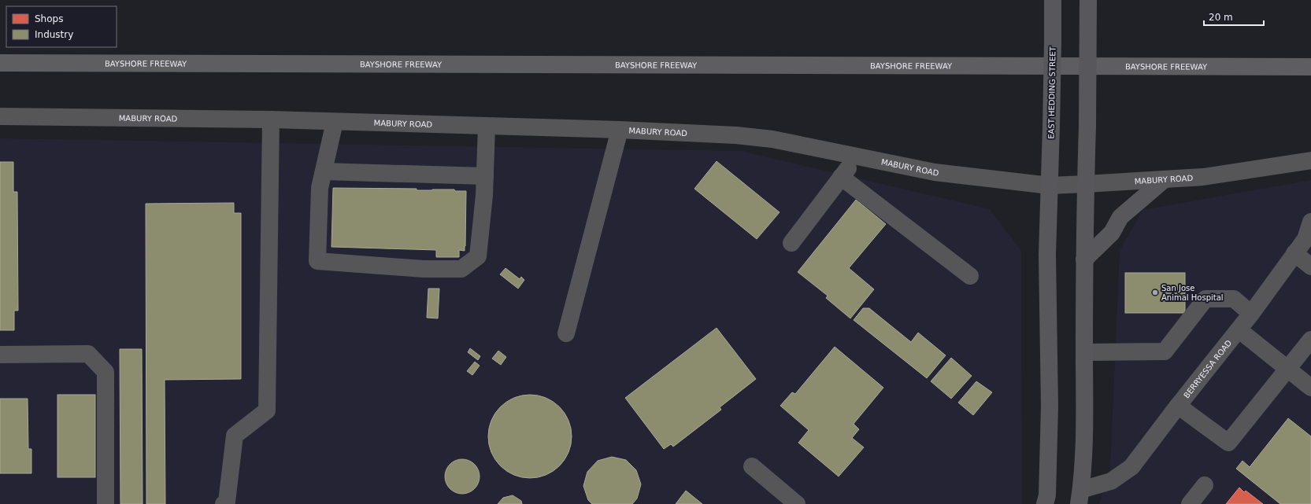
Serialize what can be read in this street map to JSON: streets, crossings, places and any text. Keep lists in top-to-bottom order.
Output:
{
  "streets": {
    "highway": ["BAYSHORE FREEWAY"],
    "main road": ["EAST HEDDING STREET", "BERRYESSA ROAD"],
    "street": ["MABURY ROAD"]
  },
  "crossings": [
    ["EAST HEDDING STREET", "MABURY ROAD"],
    ["MABURY ROAD", "BERRYESSA ROAD"]
  ],
  "places": ["San Jose Animal Hospital"],
  "legend": ["Shops", "Industry"],
  "scale_bar": "20 m"
}
